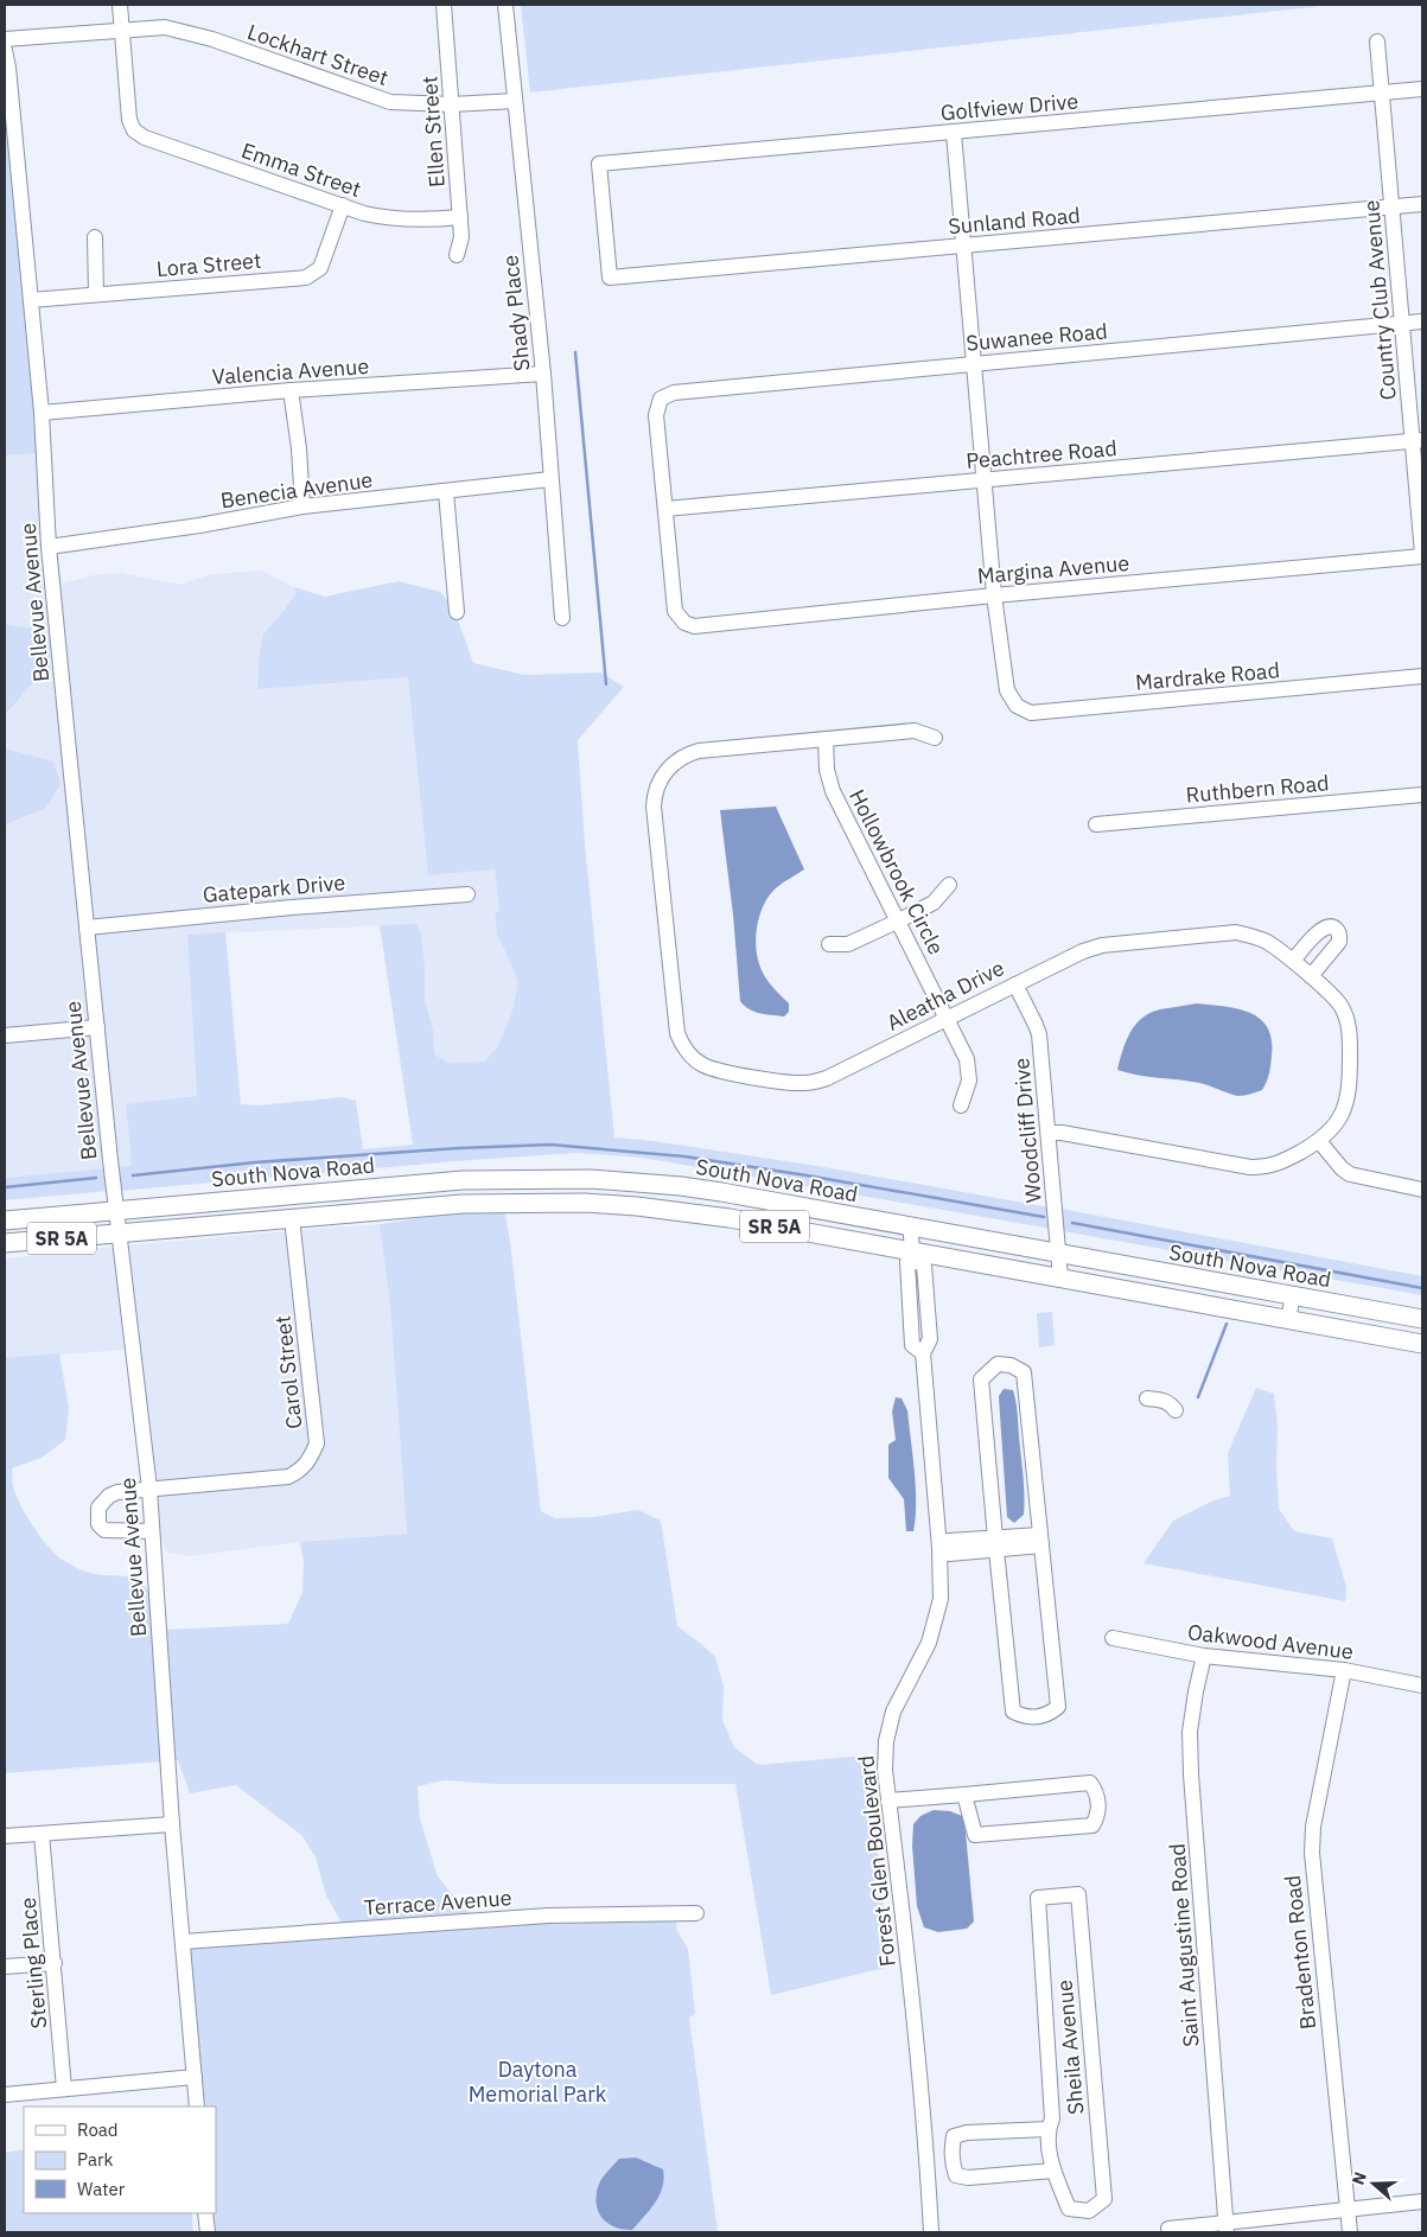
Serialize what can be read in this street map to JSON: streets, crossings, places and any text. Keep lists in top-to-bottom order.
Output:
{
  "streets": {
    "main road": ["South Nova Road", "SR 5A"],
    "street": [
      "Lockhart Street",
      "Golfview Drive",
      "Ellen Street",
      "Emma Street",
      "Sunland Road",
      "Lora Street",
      "Country Club Avenue",
      "Shady Place",
      "Suwanee Road",
      "Valencia Avenue",
      "Peachtree Road",
      "Benecia Avenue",
      "Margina Avenue",
      "Bellevue Avenue",
      "Mardrake Road",
      "Ruthbern Road",
      "Hollowbrook Circle",
      "Gatepark Drive",
      "Aleatha Drive",
      "Woodcliff Drive",
      "Carol Street",
      "Oakwood Avenue",
      "Forest Glen Boulevard",
      "Terrace Avenue",
      "Saint Augustine Road",
      "Bradenton Road",
      "Sterling Place",
      "Sheila Avenue"
    ]
  },
  "crossings": [
    ["Lockhart Street", "Ellen Street"],
    ["Lockhart Street", "Emma Street"],
    ["Lockhart Street", "Shady Place"],
    ["Golfview Drive", "Sunland Road"],
    ["Golfview Drive", "Country Club Avenue"],
    ["Ellen Street", "Emma Street"],
    ["Emma Street", "Lora Street"],
    ["Sunland Road", "Country Club Avenue"],
    ["Lora Street", "Bellevue Avenue"],
    ["Country Club Avenue", "Suwanee Road"],
    ["Country Club Avenue", "Peachtree Road"],
    ["Country Club Avenue", "Margina Avenue"],
    ["Shady Place", "Valencia Avenue"],
    ["Shady Place", "Benecia Avenue"],
    ["Suwanee Road", "Peachtree Road"],
    ["Suwanee Road", "Margina Avenue"],
    ["Valencia Avenue", "Bellevue Avenue"],
    ["Peachtree Road", "Margina Avenue"],
    ["Benecia Avenue", "Bellevue Avenue"],
    ["Margina Avenue", "Mardrake Road"],
    ["Bellevue Avenue", "Gatepark Drive"],
    ["Bellevue Avenue", "South Nova Road"],
    ["Bellevue Avenue", "SR 5A"],
    ["Bellevue Avenue", "Carol Street"],
    ["Bellevue Avenue", "Terrace Avenue"],
    ["Hollowbrook Circle", "Aleatha Drive"],
    ["Aleatha Drive", "Woodcliff Drive"],
    ["Woodcliff Drive", "South Nova Road"],
    ["Woodcliff Drive", "SR 5A"],
    ["South Nova Road", "SR 5A"],
    ["SR 5A", "Carol Street"],
    ["SR 5A", "Forest Glen Boulevard"],
    ["Oakwood Avenue", "Saint Augustine Road"],
    ["Oakwood Avenue", "Bradenton Road"]
  ],
  "parks": ["Daytona Memorial Park"],
  "legend": ["Road", "Park", "Water"],
  "north": "left"
}
